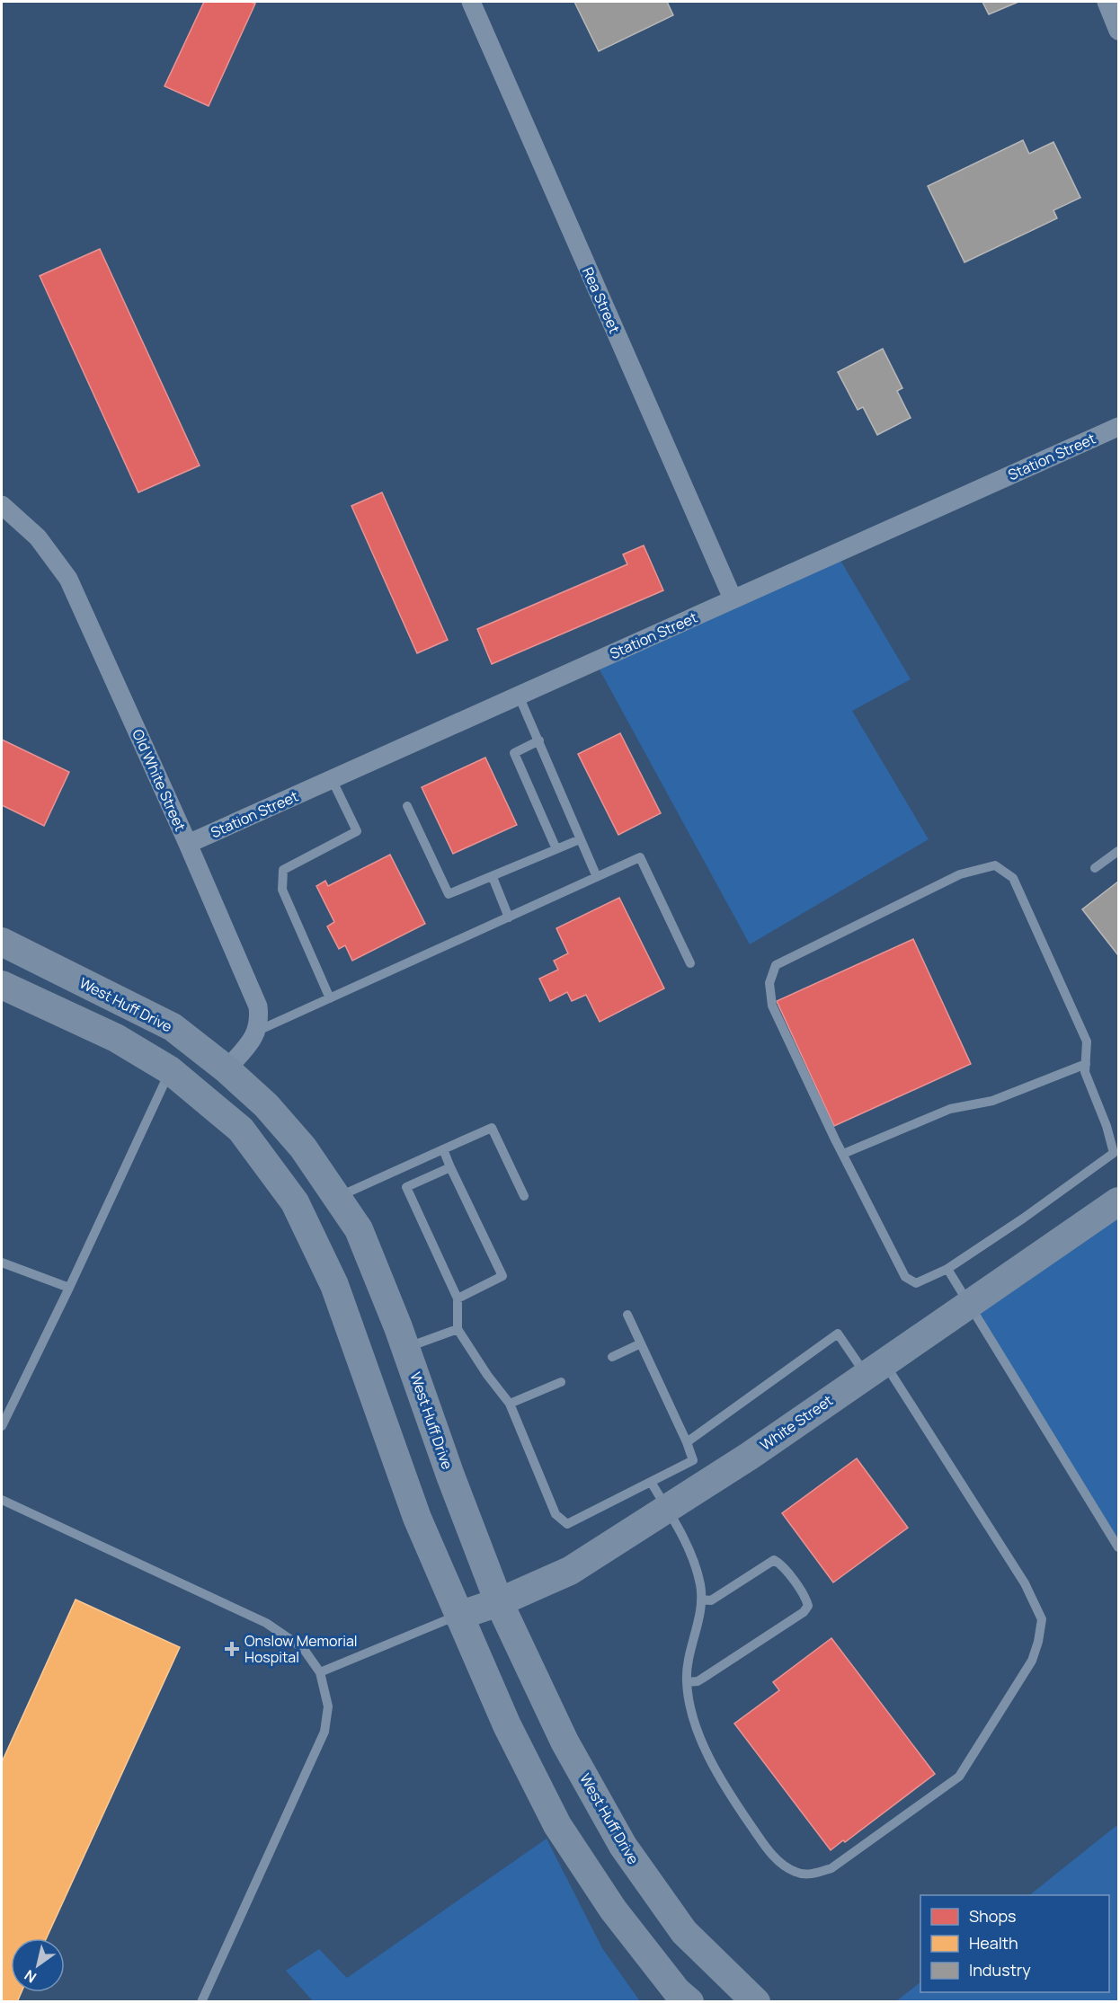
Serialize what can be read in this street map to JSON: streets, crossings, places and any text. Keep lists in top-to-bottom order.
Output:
{
  "streets": {
    "street": [
      "Rea Street",
      "Station Street",
      "Old White Street",
      "West Huff Drive",
      "White Street"
    ]
  },
  "crossings": [
    ["Rea Street", "Station Street"],
    ["Station Street", "Old White Street"],
    ["West Huff Drive", "White Street"]
  ],
  "places": {
    "health": ["Onslow Memorial Hospital"]
  },
  "legend": ["Shops", "Health", "Industry"],
  "north": "bottom left"
}
